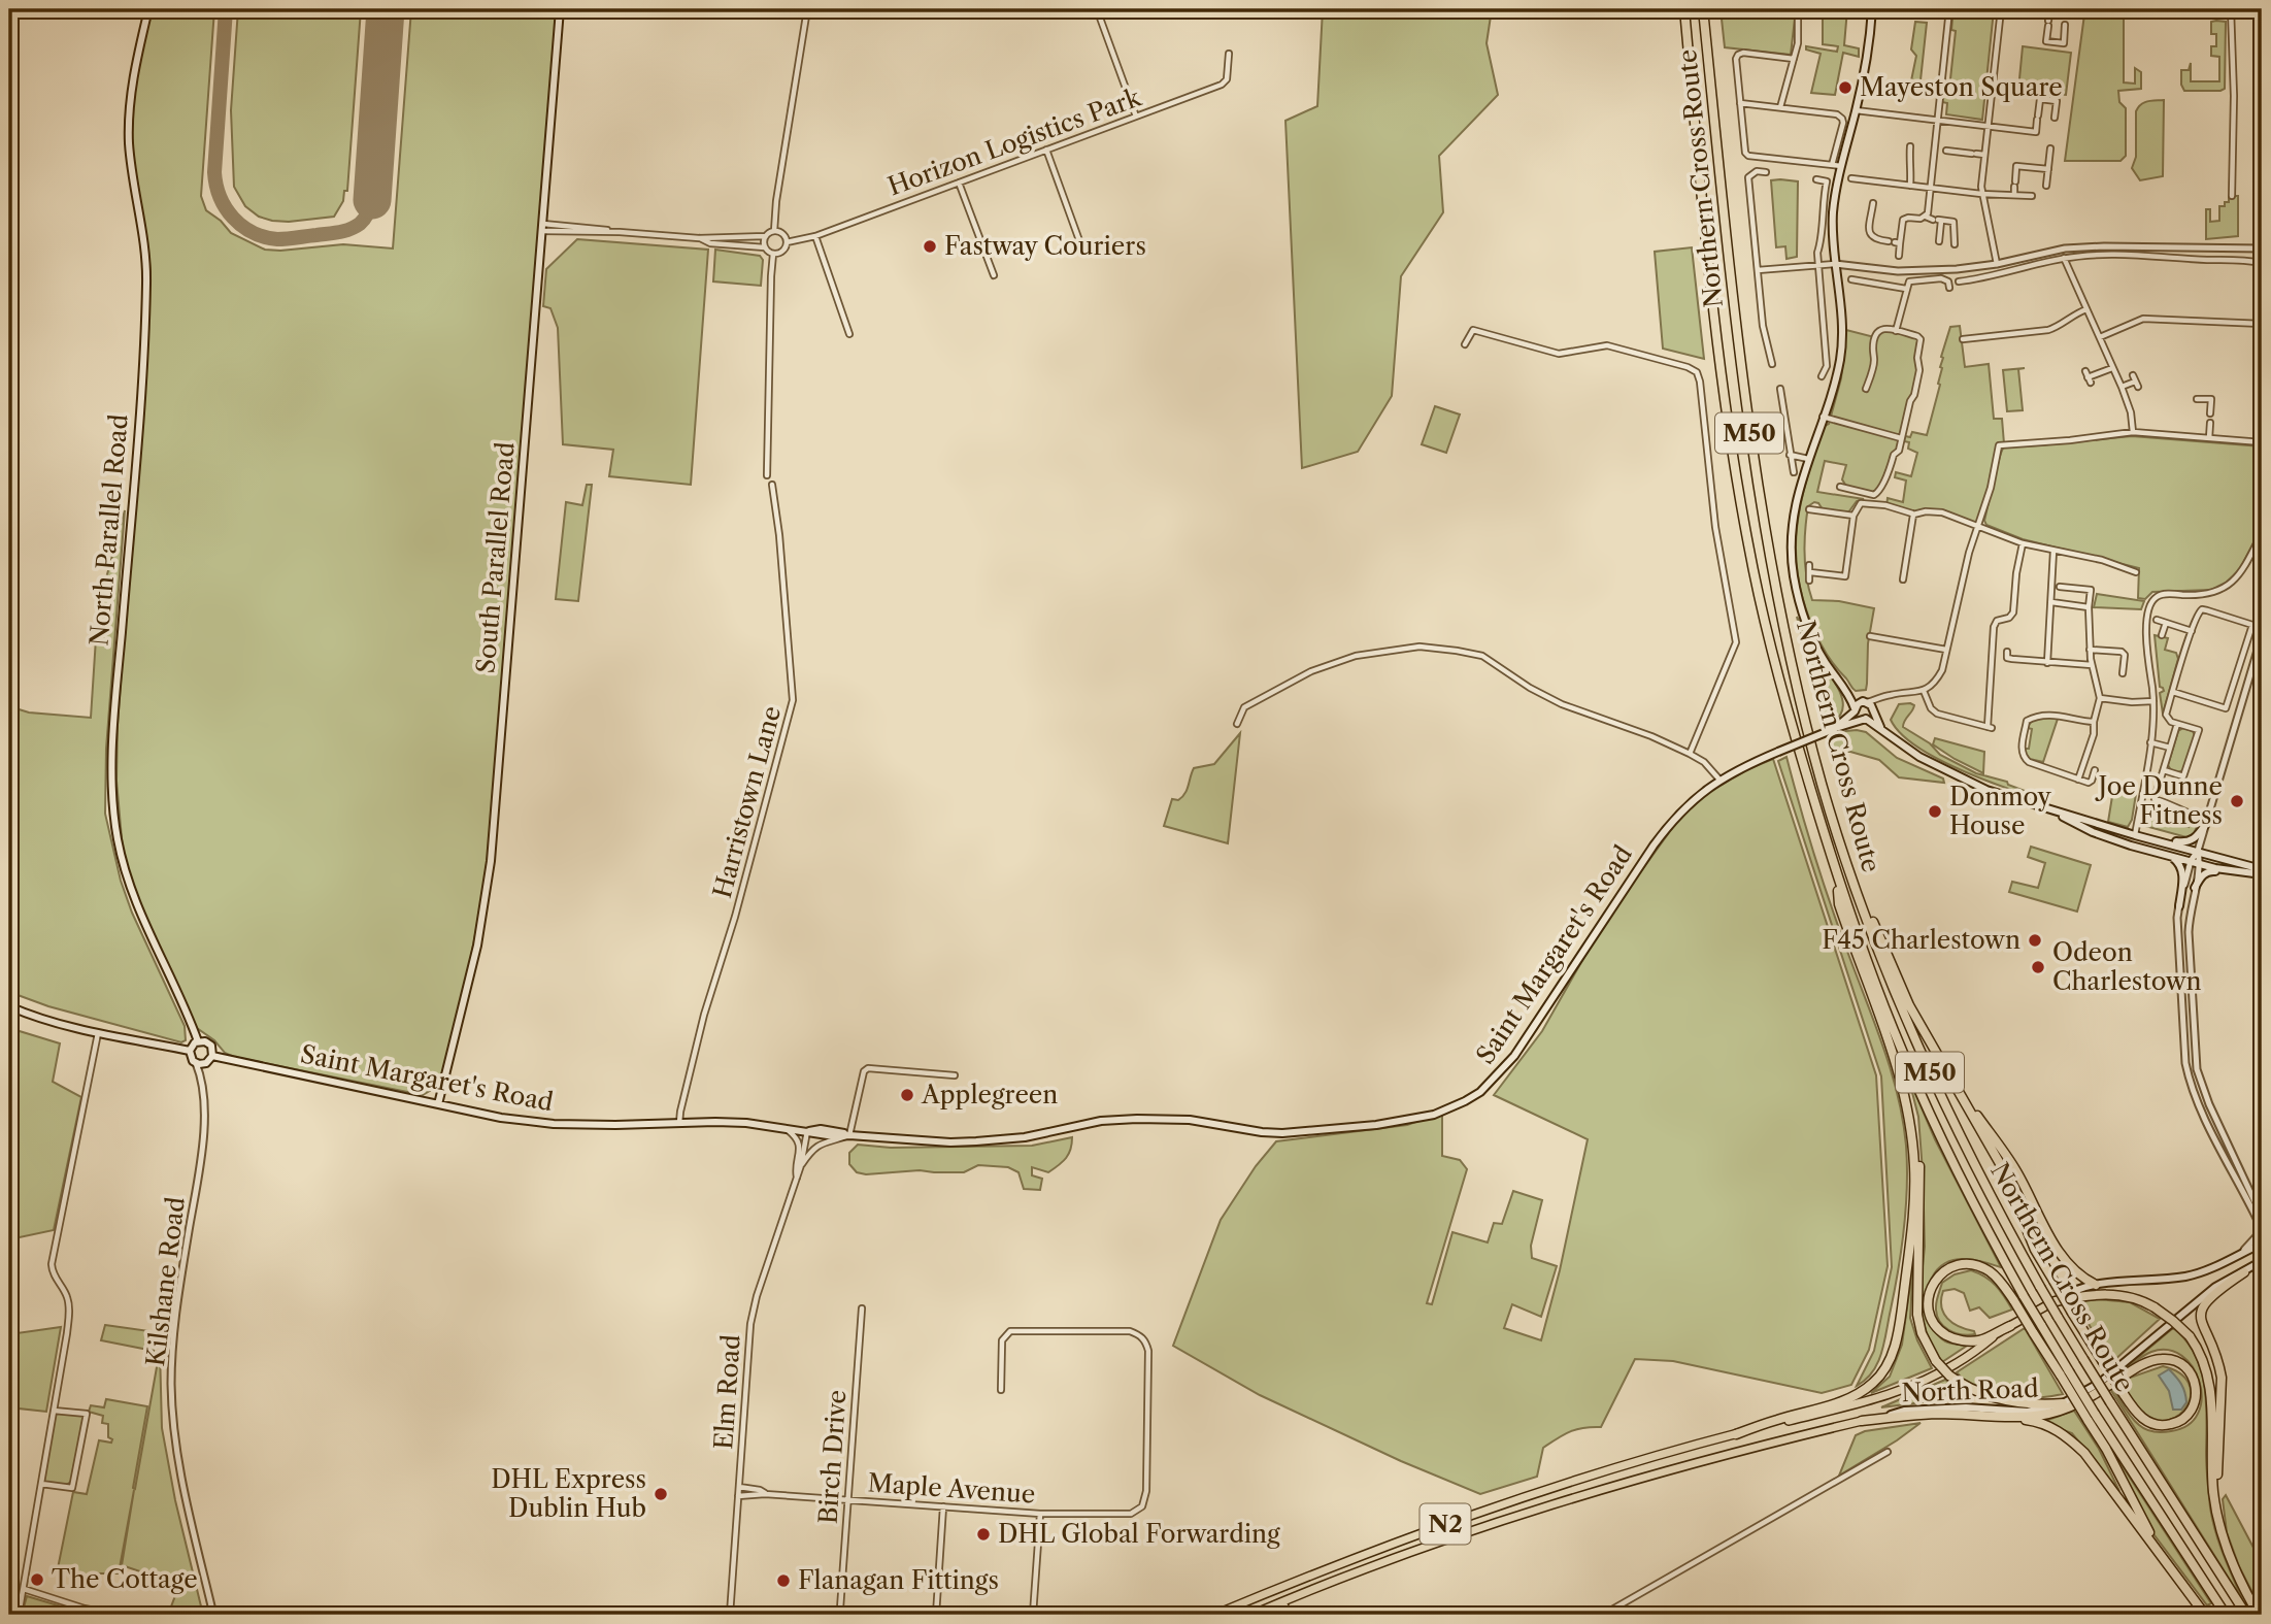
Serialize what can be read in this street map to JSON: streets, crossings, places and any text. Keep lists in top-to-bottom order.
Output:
{
  "streets": {
    "highway": [
      "Northern Cross Route",
      "M50",
      "North Road",
      "N2"
    ],
    "main road": ["North Parallel Road", "South Parallel Road", "Saint Margaret's Road"],
    "street": [
      "Horizon Logistics Park",
      "Harristown Lane",
      "Kilshane Road",
      "Elm Road",
      "Birch Drive",
      "Maple Avenue"
    ]
  },
  "crossings": [
    ["M50", "North Road"],
    ["North Parallel Road", "Saint Margaret's Road"],
    ["North Parallel Road", "Kilshane Road"],
    ["South Parallel Road", "Saint Margaret's Road"],
    ["Harristown Lane", "Saint Margaret's Road"],
    ["Saint Margaret's Road", "Kilshane Road"],
    ["Saint Margaret's Road", "Elm Road"],
    ["North Road", "N2"],
    ["Elm Road", "Maple Avenue"],
    ["Birch Drive", "Maple Avenue"]
  ],
  "places": [
    "Mayeston Square",
    "Fastway Couriers",
    "Joe Dunne Fitness",
    "Donmoy House",
    "F45 Charlestown",
    "Odeon Charlestown",
    "Applegreen",
    "DHL Express Dublin Hub",
    "DHL Global Forwarding",
    "The Cottage",
    "Flanagan Fittings"
  ]
}
